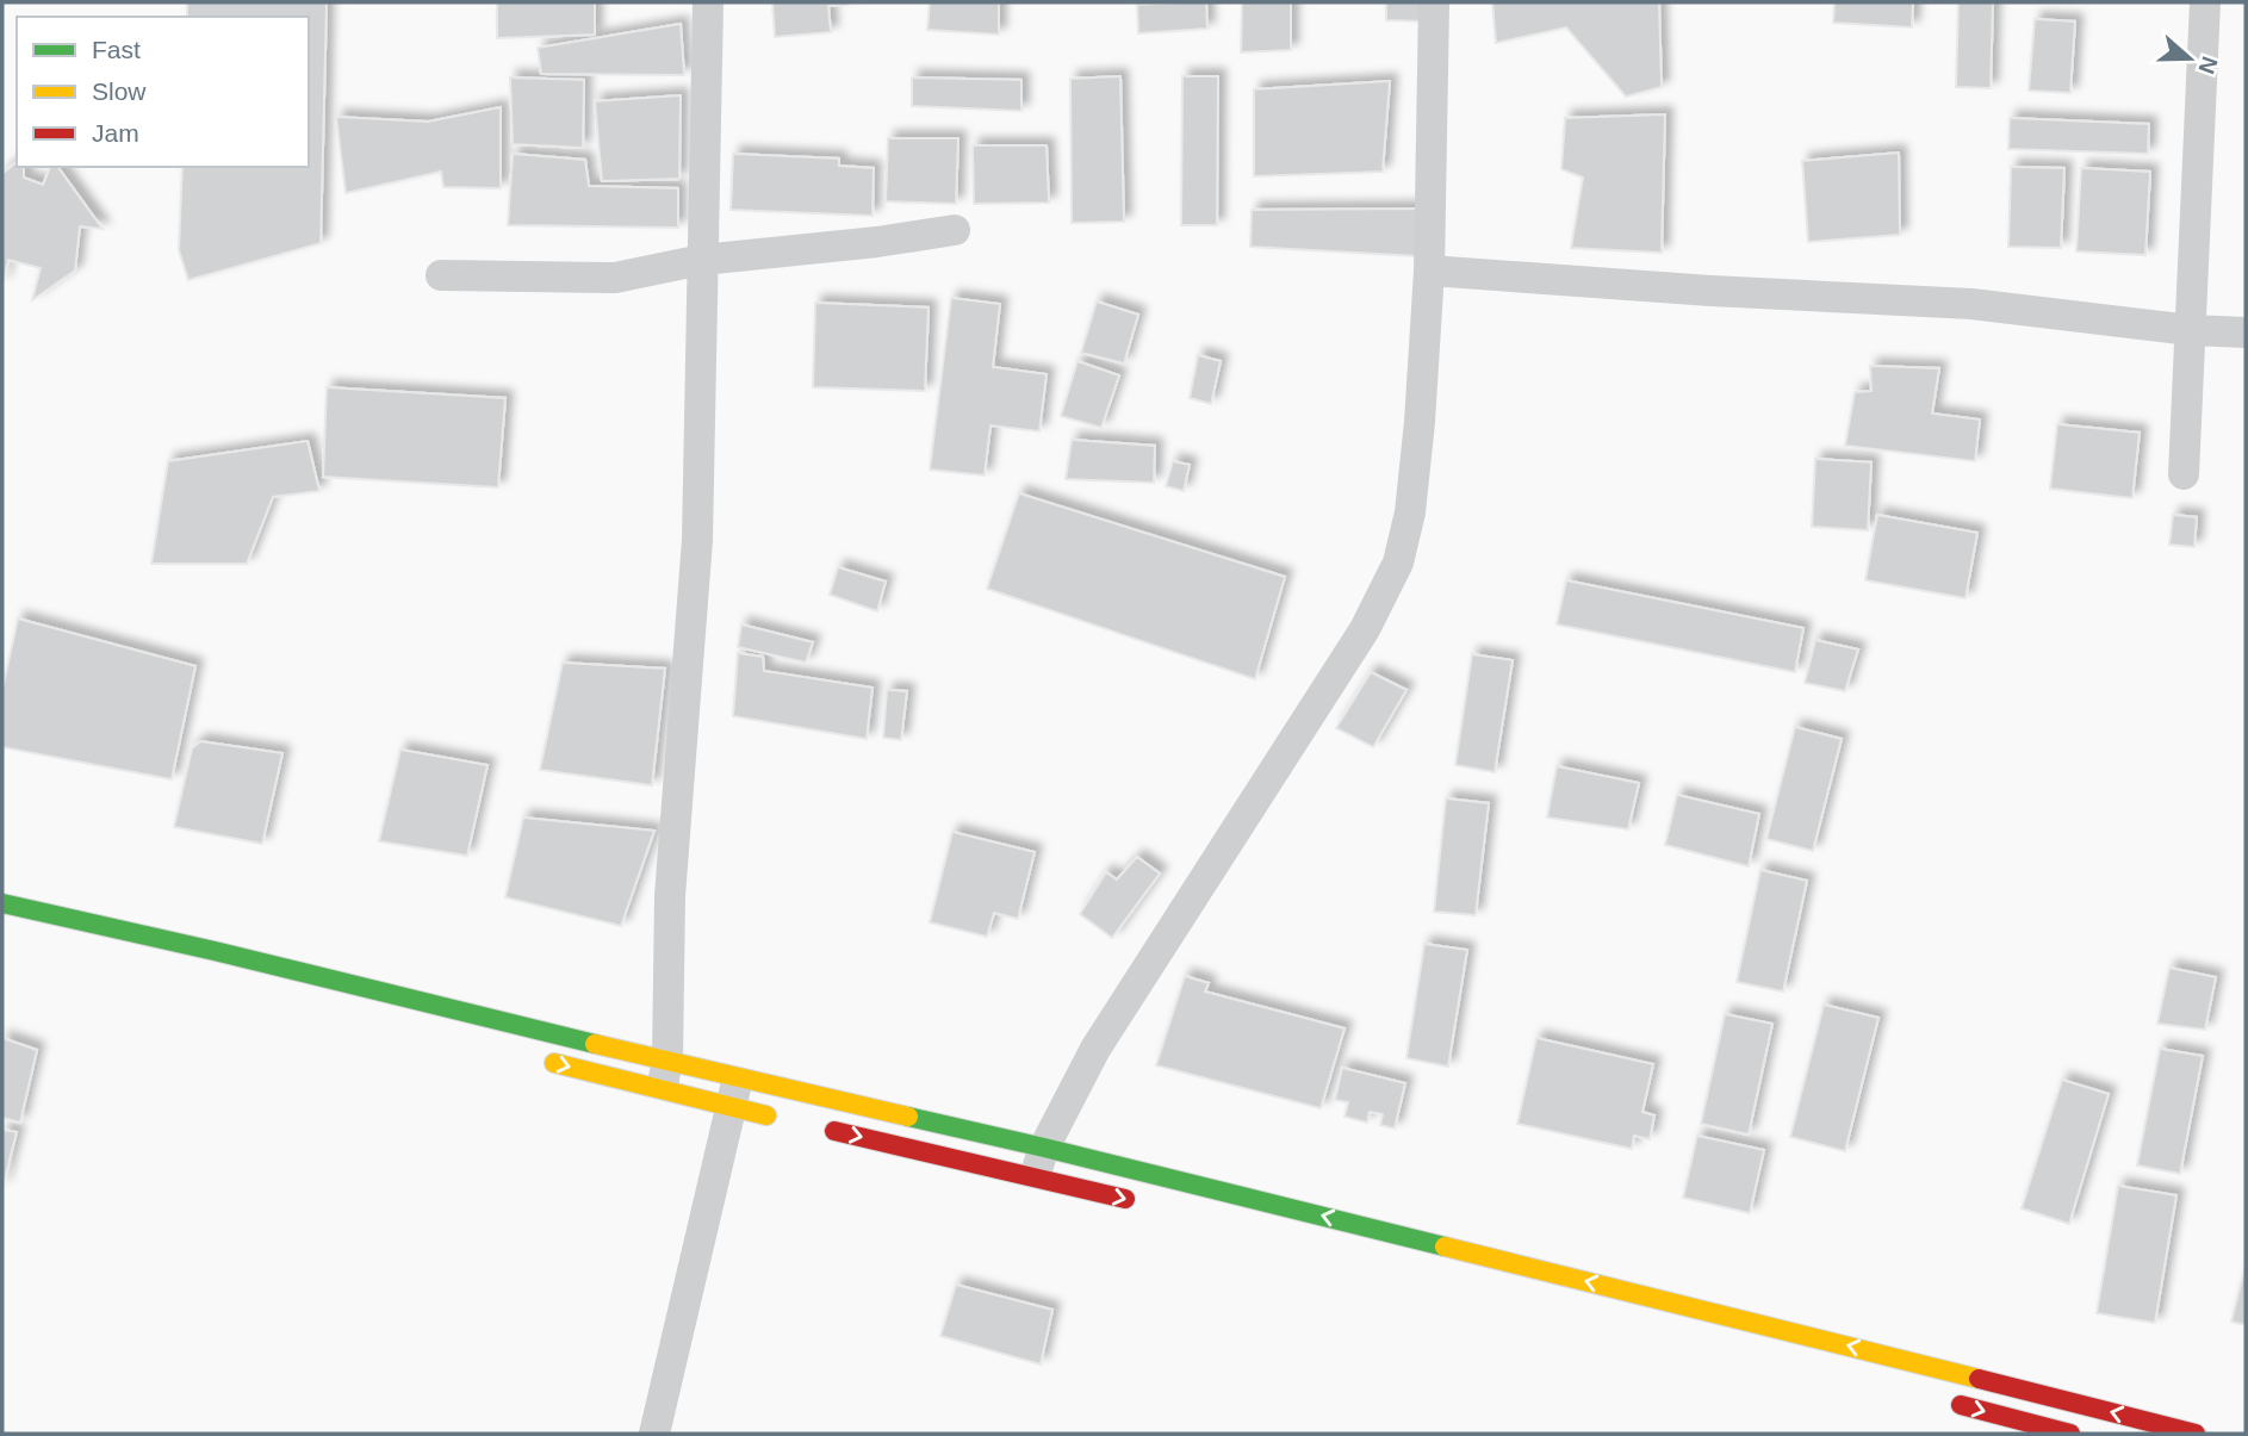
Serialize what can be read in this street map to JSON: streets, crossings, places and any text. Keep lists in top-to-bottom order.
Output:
{
  "legend": ["Fast", "Slow", "Jam"],
  "north": "right"
}
